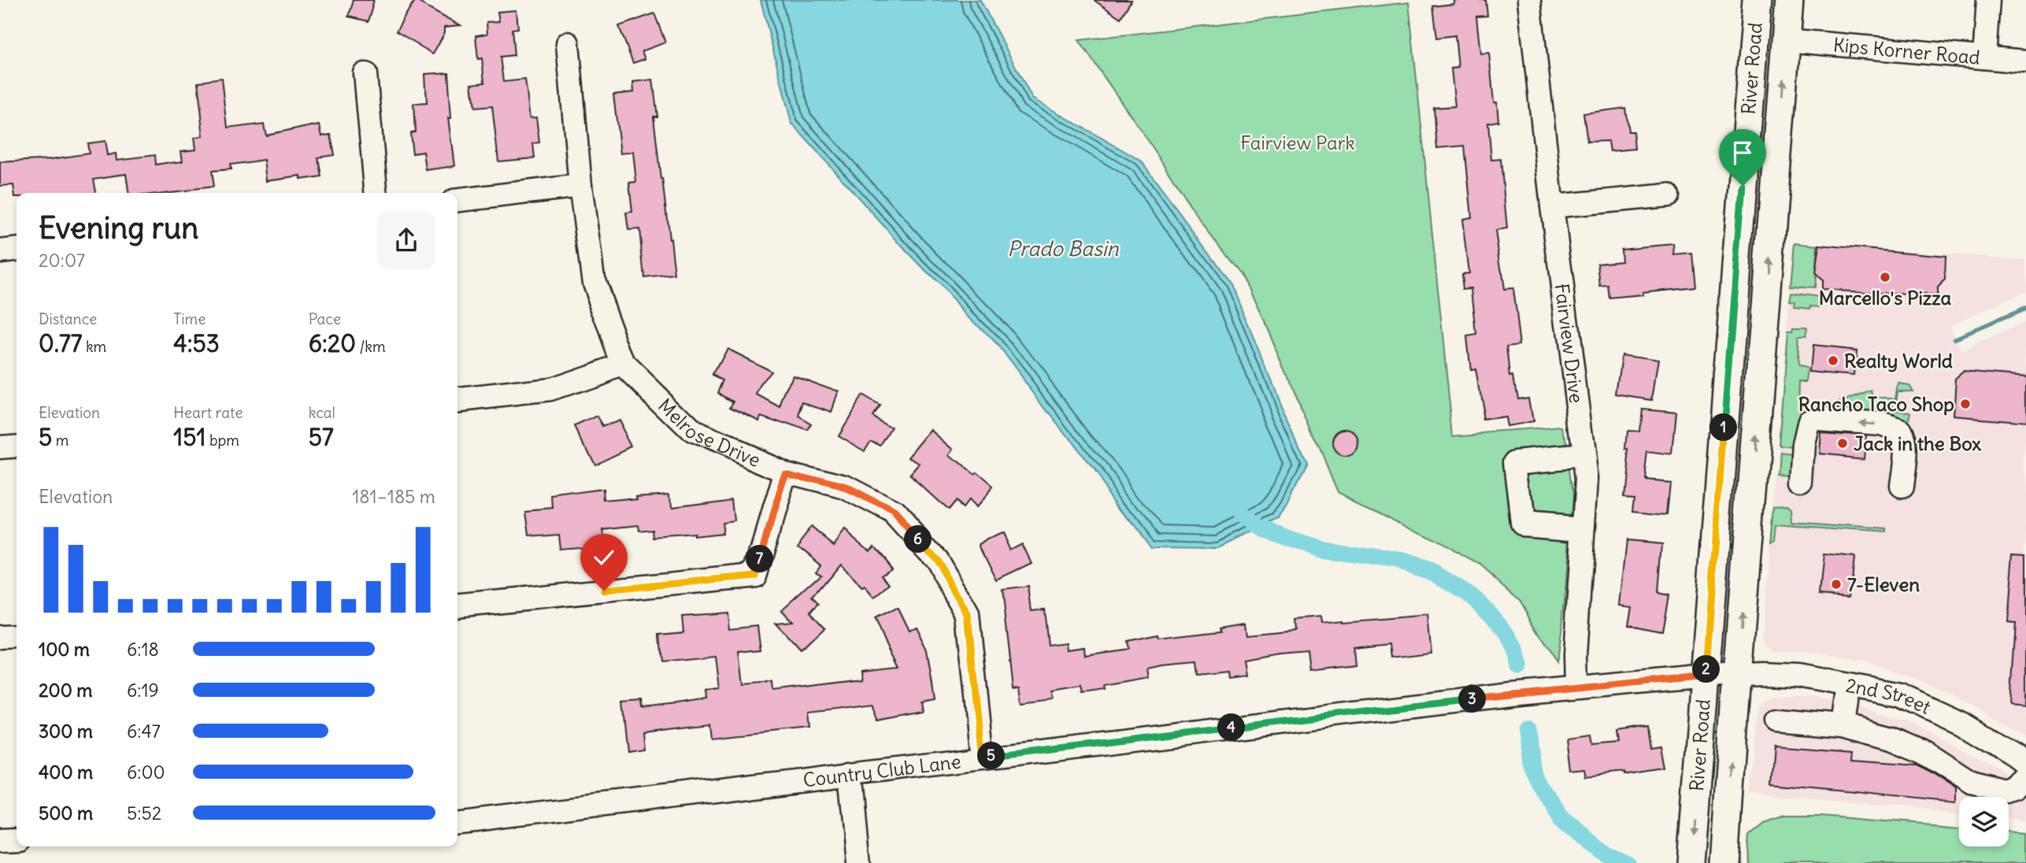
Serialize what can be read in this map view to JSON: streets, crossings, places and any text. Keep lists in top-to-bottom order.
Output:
{
  "streets": {
    "main road": ["River Road"],
    "street": [
      "Kips Korner Road",
      "Fairview Drive",
      "Melrose Drive",
      "2nd Street",
      "Country Club Lane"
    ]
  },
  "crossings": [
    ["Kips Korner Road", "River Road"],
    ["River Road", "2nd Street"],
    ["River Road", "Country Club Lane"],
    ["Fairview Drive", "Country Club Lane"],
    ["Melrose Drive", "Country Club Lane"],
    ["2nd Street", "Country Club Lane"]
  ],
  "water": ["Prado Basin"],
  "parks": ["Fairview Park"],
  "places": [
    "Marcello's Pizza",
    "Realty World",
    "Rancho Taco Shop",
    "Jack in the Box",
    "7-Eleven"
  ],
  "page": {
    "heading": ["Evening run", "20:07"],
    "stats": [
      ["Distance", "0.77 km"],
      ["Time", "4:53"],
      ["Pace", "6:20 /km"],
      ["Elevation", "5 m"],
      ["Heart rate", "151 bpm"],
      ["kcal", "57"]
    ],
    "pins": [
      "1",
      "6",
      "7",
      "2",
      "3",
      "4",
      "5"
    ],
    "chart": ["Elevation", "181–185 m"],
    "list": [
      {
        "name": "100 m",
        "note": "6:18"
      },
      {
        "name": "200 m",
        "note": "6:19"
      },
      {
        "name": "300 m",
        "note": "6:47"
      },
      {
        "name": "400 m",
        "note": "6:00"
      },
      {
        "name": "500 m",
        "note": "5:52"
      }
    ]
  }
}
